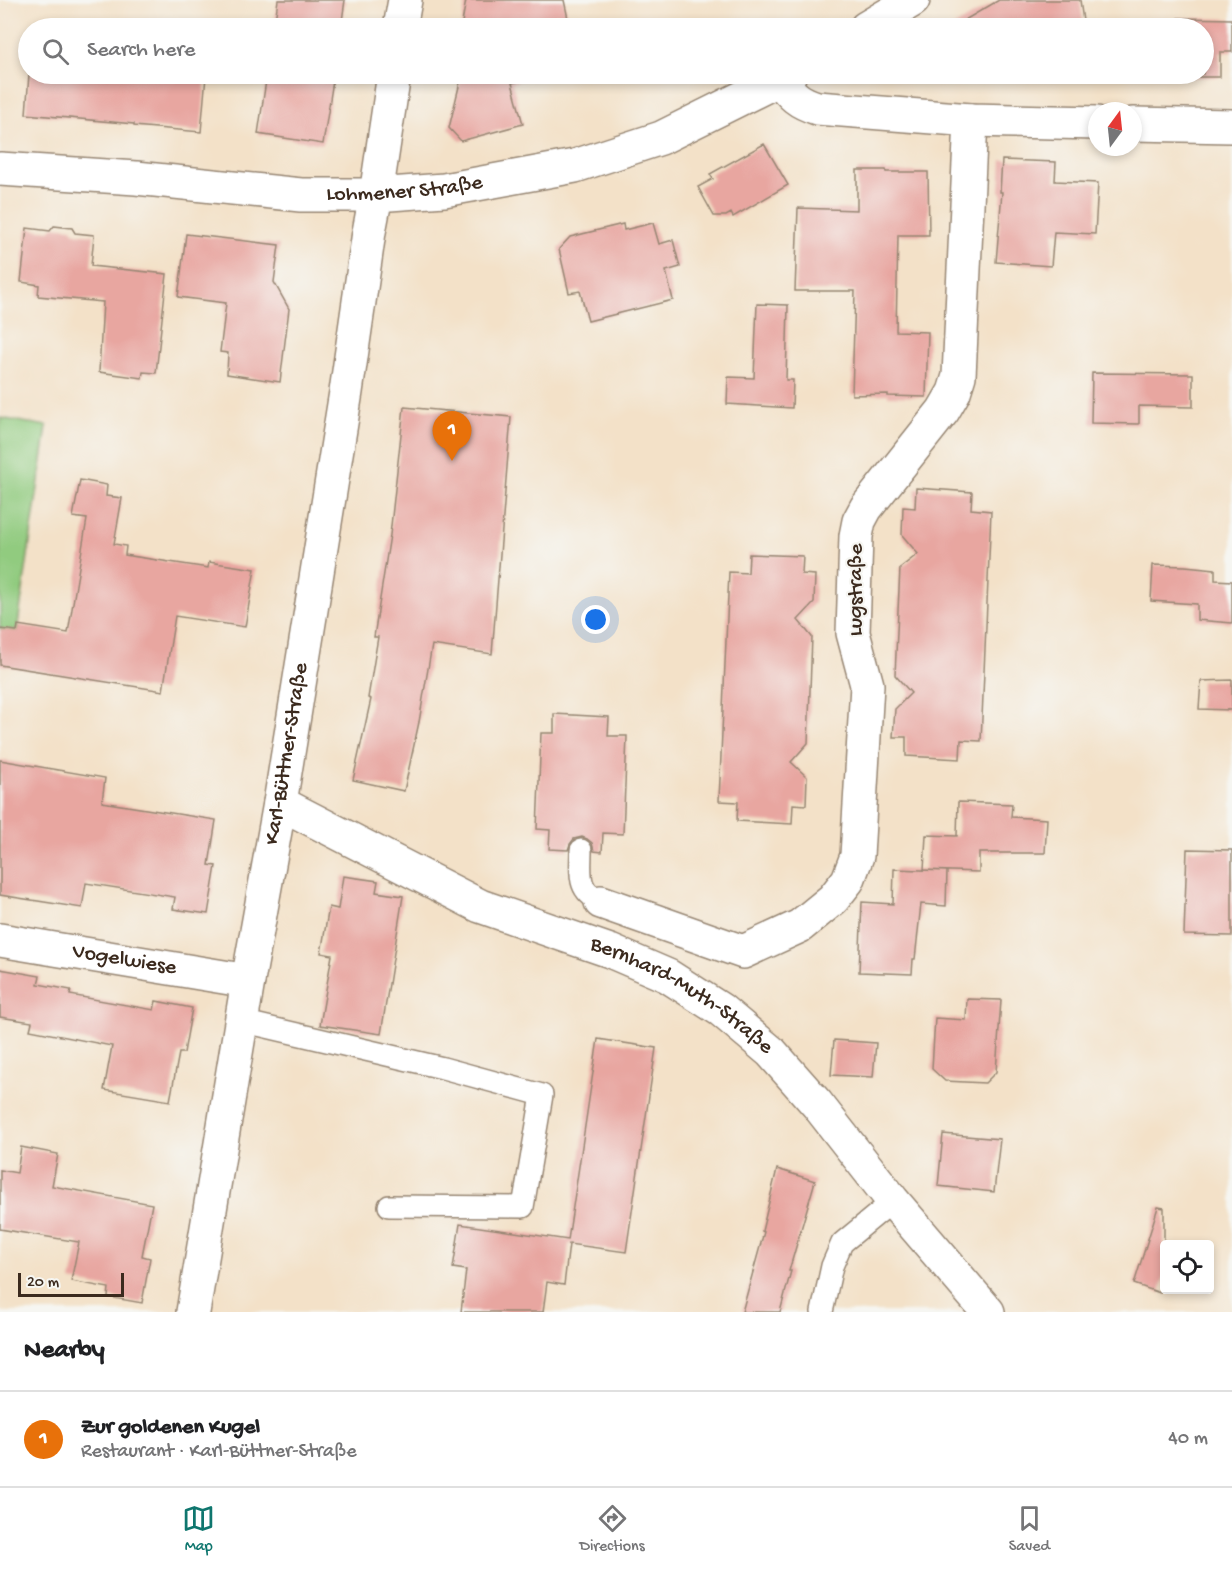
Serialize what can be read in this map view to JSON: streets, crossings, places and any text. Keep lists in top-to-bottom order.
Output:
{
  "streets": {
    "street": [
      "Lohmener Straße",
      "Lugstraße",
      "Karl-Büttner-Straße",
      "Vogelwiese",
      "Bernhard-Muth-Straße"
    ]
  },
  "crossings": [
    ["Lohmener Straße", "Karl-Büttner-Straße"],
    ["Karl-Büttner-Straße", "Vogelwiese"],
    ["Karl-Büttner-Straße", "Bernhard-Muth-Straße"]
  ],
  "scale_bar": "20 m",
  "north": "top",
  "page": {
    "search": "Search here",
    "pins": "1",
    "scale": "20 m",
    "heading": "Nearby",
    "list": [
      {
        "mark": "1",
        "name": "Zur goldenen Kugel",
        "note": "Restaurant · Karl-Büttner-Straße",
        "value": "40 m"
      }
    ],
    "nav": ["Map", "Directions", "Saved"]
  }
}
